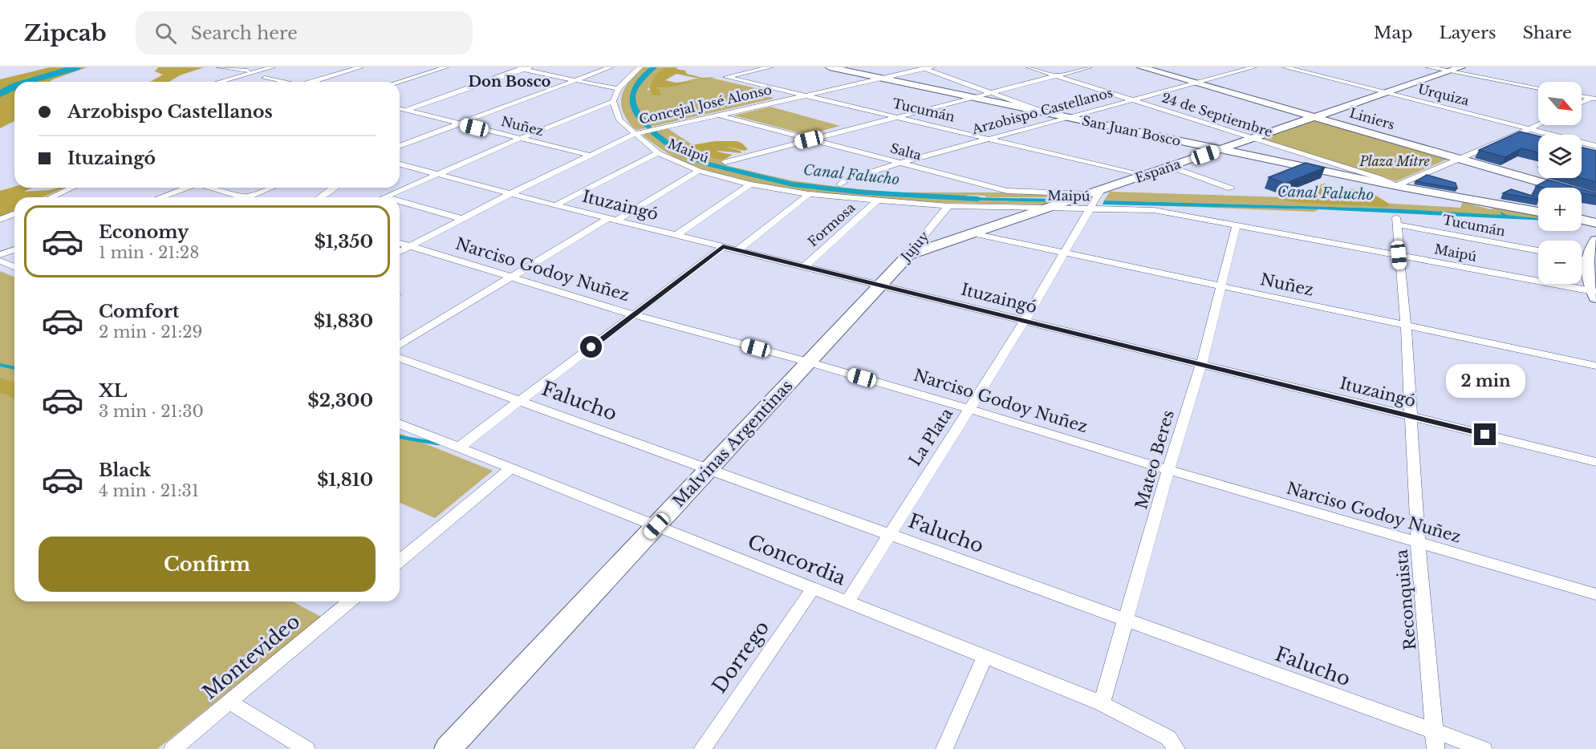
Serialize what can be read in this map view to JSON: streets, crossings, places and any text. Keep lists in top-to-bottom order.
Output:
{
  "streets": {
    "street": [
      "Urquiza",
      "Concejal José Alonso",
      "Tucumán",
      "Arzobispo Castellanos",
      "24 de Septiembre",
      "Liniers",
      "Nuñez",
      "San Juan Bosco",
      "Maipú",
      "Salta",
      "España",
      "Ituzaingó",
      "Formosa",
      "Jujuy",
      "Narciso Godoy Nuñez",
      "Falucho",
      "La Plata",
      "Malvinas Argentinas",
      "Mateo Beres",
      "Concordia",
      "Reconquista",
      "Montevideo",
      "Dorrego"
    ]
  },
  "crossings": [
    ["Urquiza", "España"],
    ["Concejal José Alonso", "Tucumán"],
    ["Concejal José Alonso", "Nuñez"],
    ["Concejal José Alonso", "San Juan Bosco"],
    ["Concejal José Alonso", "Maipú"],
    ["Concejal José Alonso", "Salta"],
    ["Concejal José Alonso", "Ituzaingó"],
    ["Concejal José Alonso", "Narciso Godoy Nuñez"],
    ["Tucumán", "Arzobispo Castellanos"],
    ["Tucumán", "España"],
    ["Tucumán", "Reconquista"],
    ["Arzobispo Castellanos", "24 de Septiembre"],
    ["Arzobispo Castellanos", "Liniers"],
    ["Arzobispo Castellanos", "San Juan Bosco"],
    ["Arzobispo Castellanos", "Salta"],
    ["24 de Septiembre", "San Juan Bosco"],
    ["24 de Septiembre", "España"],
    ["Liniers", "España"],
    ["Nuñez", "España"],
    ["Nuñez", "La Plata"],
    ["Nuñez", "Mateo Beres"],
    ["Nuñez", "Reconquista"],
    ["San Juan Bosco", "España"],
    ["Maipú", "España"],
    ["Maipú", "Formosa"],
    ["Maipú", "Jujuy"],
    ["Maipú", "La Plata"],
    ["Maipú", "Mateo Beres"],
    ["Maipú", "Reconquista"],
    ["Salta", "España"],
    ["Salta", "La Plata"],
    ["España", "Jujuy"],
    ["España", "La Plata"],
    ["Ituzaingó", "Formosa"],
    ["Ituzaingó", "Jujuy"],
    ["Ituzaingó", "La Plata"],
    ["Ituzaingó", "Malvinas Argentinas"],
    ["Ituzaingó", "Mateo Beres"],
    ["Ituzaingó", "Reconquista"],
    ["Jujuy", "Malvinas Argentinas"],
    ["Narciso Godoy Nuñez", "La Plata"],
    ["Narciso Godoy Nuñez", "Malvinas Argentinas"],
    ["Narciso Godoy Nuñez", "Mateo Beres"],
    ["Narciso Godoy Nuñez", "Reconquista"],
    ["Falucho", "La Plata"],
    ["Falucho", "Malvinas Argentinas"],
    ["Falucho", "Mateo Beres"],
    ["Falucho", "Reconquista"],
    ["La Plata", "Concordia"],
    ["Malvinas Argentinas", "Concordia"],
    ["Mateo Beres", "Concordia"],
    ["Concordia", "Dorrego"]
  ],
  "districts": ["Don Bosco"],
  "water": ["Canal Falucho"],
  "parks": ["Plaza Mitre"],
  "north": "bottom right",
  "page": {
    "header": "Zipcab",
    "search": "Search here",
    "nav": ["Map", "Layers", "Share"],
    "map_buttons": ["+", "−"],
    "banner": ["Arzobispo Castellanos", "Ituzaingó"],
    "list": [
      {
        "name": "Economy",
        "note": "1 min · 21:28",
        "value": "$1,350"
      },
      {
        "name": "Comfort",
        "note": "2 min · 21:29",
        "value": "$1,830"
      },
      {
        "name": "XL",
        "note": "3 min · 21:30",
        "value": "$2,300"
      },
      {
        "name": "Black",
        "note": "4 min · 21:31",
        "value": "$1,810"
      }
    ],
    "bubble": "2 min",
    "buttons": "Confirm"
  }
}
